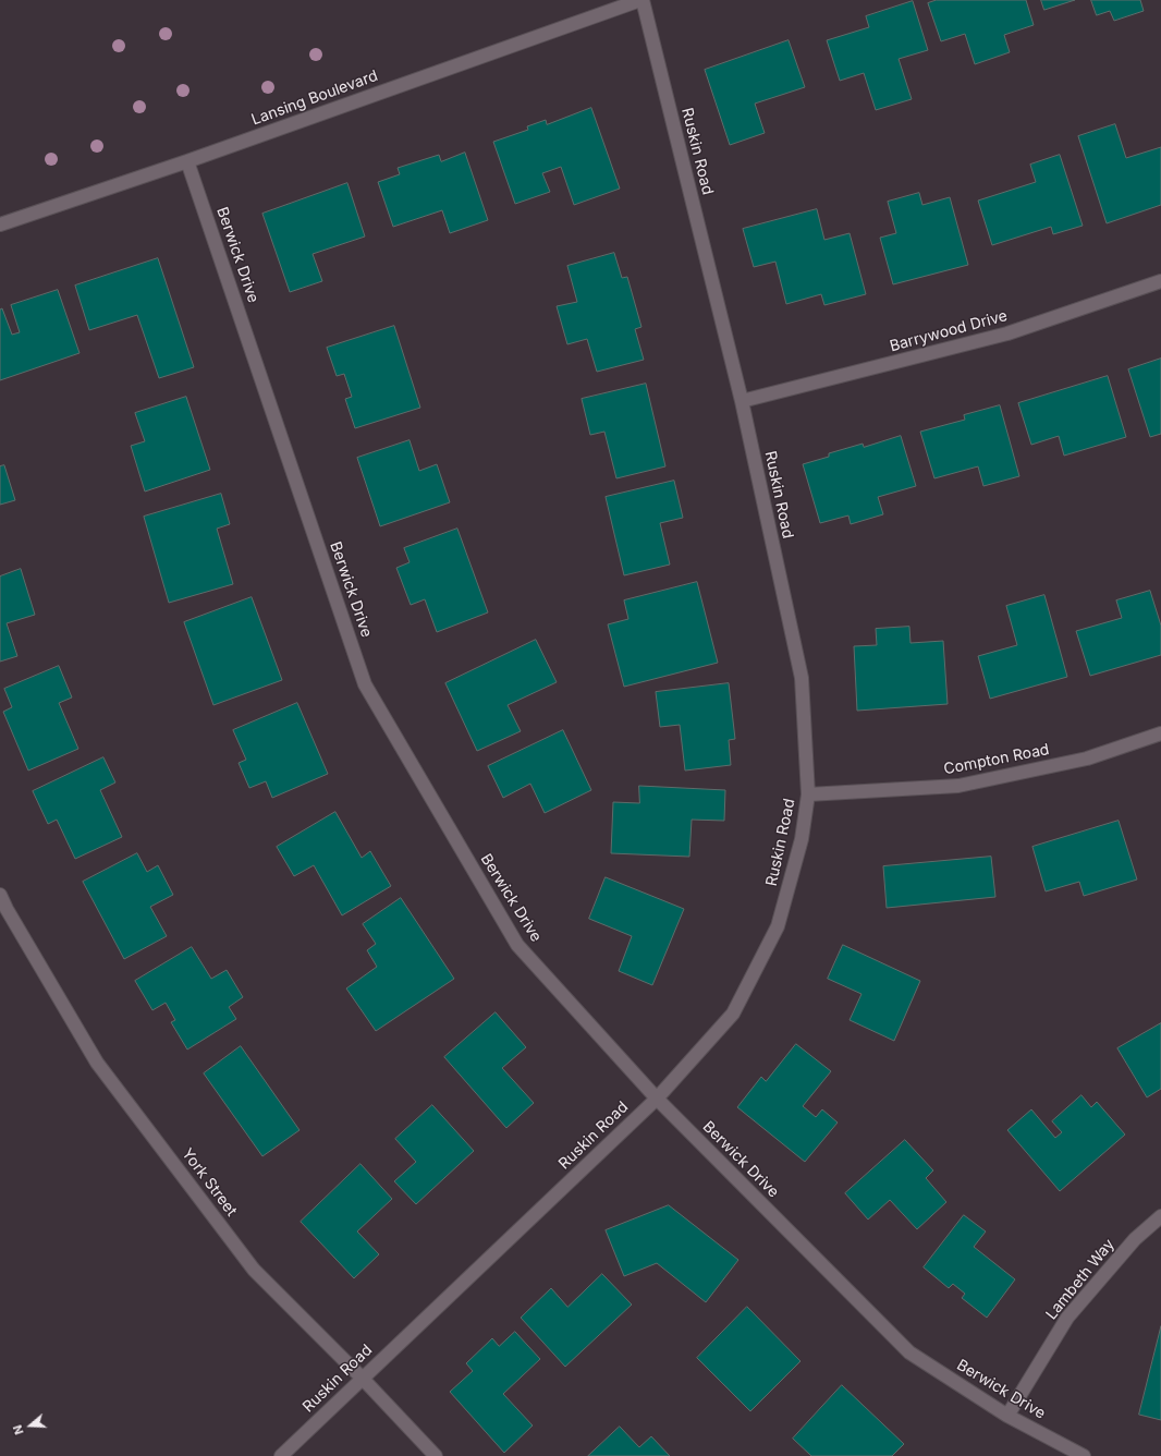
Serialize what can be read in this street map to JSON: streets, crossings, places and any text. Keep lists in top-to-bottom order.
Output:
{
  "streets": {
    "street": [
      "Lansing Boulevard",
      "Ruskin Road",
      "Berwick Drive",
      "Barrywood Drive",
      "Compton Road",
      "York Street",
      "Lambeth Way"
    ]
  },
  "crossings": [
    ["Lansing Boulevard", "Ruskin Road"],
    ["Lansing Boulevard", "Berwick Drive"],
    ["Ruskin Road", "Berwick Drive"],
    ["Ruskin Road", "Barrywood Drive"],
    ["Ruskin Road", "Compton Road"],
    ["Ruskin Road", "York Street"],
    ["Berwick Drive", "Lambeth Way"]
  ],
  "north": "left"
}
